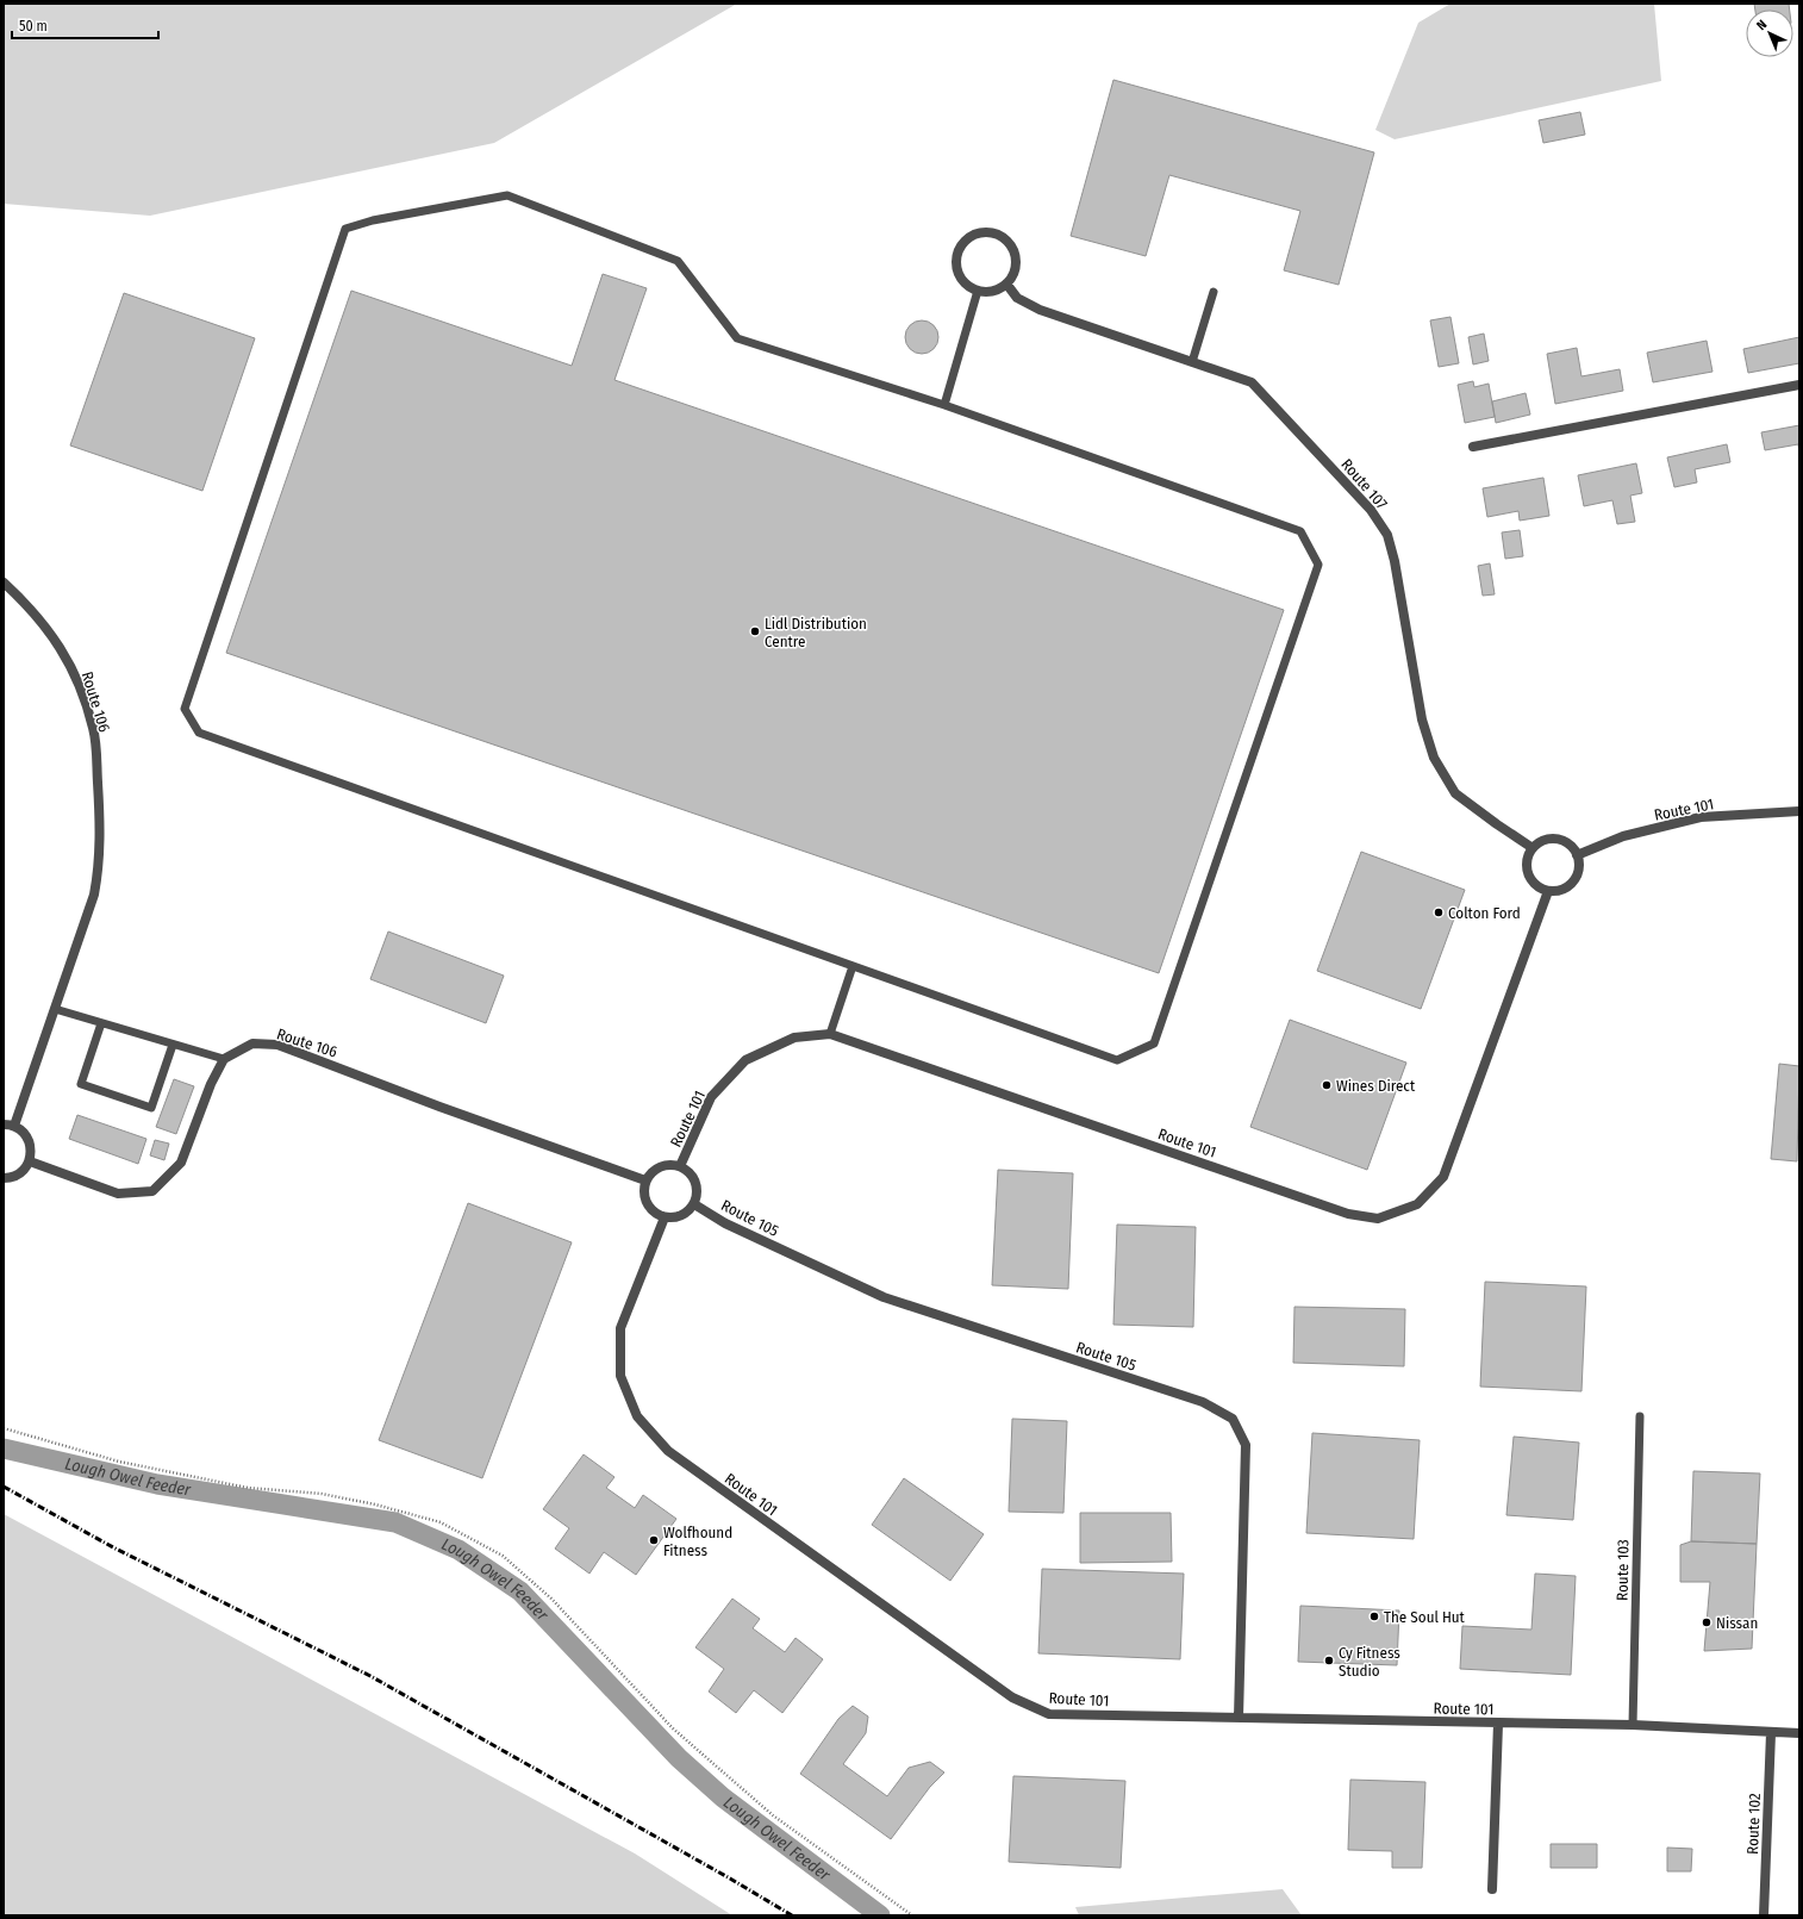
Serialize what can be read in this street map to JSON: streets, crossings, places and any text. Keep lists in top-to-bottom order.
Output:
{
  "streets": {
    "street": [
      "Route 107",
      "Route 106",
      "Route 101",
      "Route 105",
      "Route 102"
    ],
    "lane": ["Route 103"]
  },
  "crossings": [
    ["Route 107", "Route 101"],
    ["Route 106", "Route 101"],
    ["Route 106", "Route 105"],
    ["Route 101", "Route 105"],
    ["Route 101", "Route 103"],
    ["Route 101", "Route 102"]
  ],
  "water": ["Lough Owel Feeder"],
  "places": [
    "Lidl Distribution Centre",
    "Colton Ford",
    "Wines Direct",
    "Wolfhound Fitness",
    "The Soul Hut",
    "Nissan",
    "Cy Fitness Studio"
  ],
  "scale_bar": "50 m",
  "north": "top left"
}
